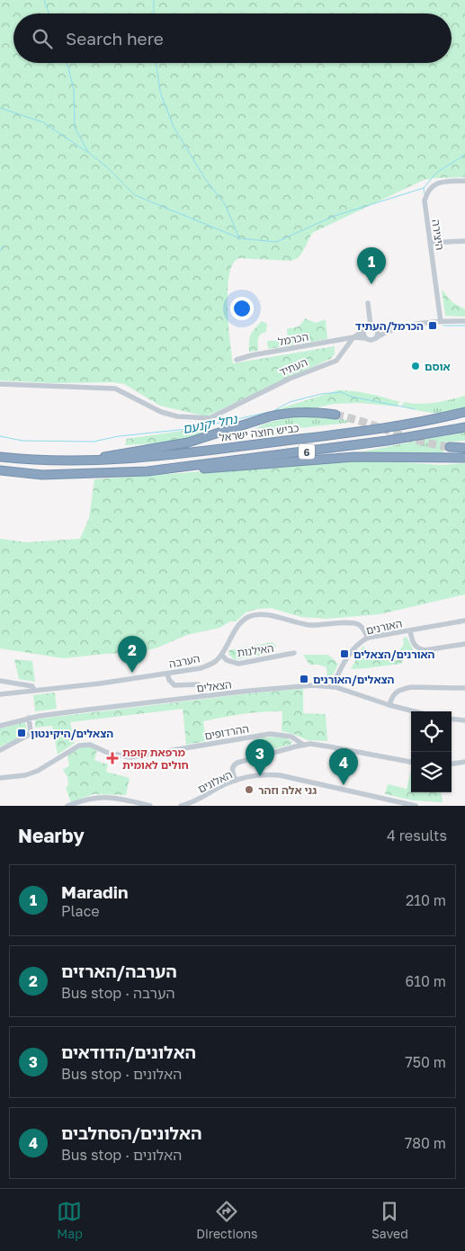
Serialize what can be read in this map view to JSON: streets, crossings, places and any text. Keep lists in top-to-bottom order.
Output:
{
  "streets": {
    "highway": ["כביש חוצה ישראל", "6"],
    "street": [
      "היצירה",
      "הכרמל",
      "העתיד",
      "האורנים",
      "האילנות",
      "הערבה",
      "הצאלים",
      "ההרדופים",
      "האלונים"
    ]
  },
  "crossings": [
    ["הכרמל", "העתיד"],
    ["האורנים", "הערבה"],
    ["האורנים", "הצאלים"],
    ["האילנות", "הערבה"]
  ],
  "water": ["נחל יקנעם"],
  "places": {
    "transit": [
      "הכרמל/העתיד",
      "האורנים/הצאלים",
      "הצאלים/האורנים",
      "הצאלים/היקינטון"
    ],
    "other": ["אוסם", "גני אלה וזהר"],
    "health": ["מרפאת קופת חולים לאומית"]
  },
  "page": {
    "search": "Search here",
    "pins": [
      "1",
      "2",
      "3",
      "4"
    ],
    "heading": ["Nearby", "4 results"],
    "list": [
      {
        "mark": "1",
        "name": "Maradin",
        "note": "Place",
        "value": "210 m"
      },
      {
        "mark": "2",
        "name": "הערבה/הארזים",
        "note": "Bus stop · הערבה",
        "value": "610 m"
      },
      {
        "mark": "3",
        "name": "האלונים/הדודאים",
        "note": "Bus stop · האלונים",
        "value": "750 m"
      },
      {
        "mark": "4",
        "name": "האלונים/הסחלבים",
        "note": "Bus stop · האלונים",
        "value": "780 m"
      }
    ],
    "nav": ["Map", "Directions", "Saved"]
  }
}
